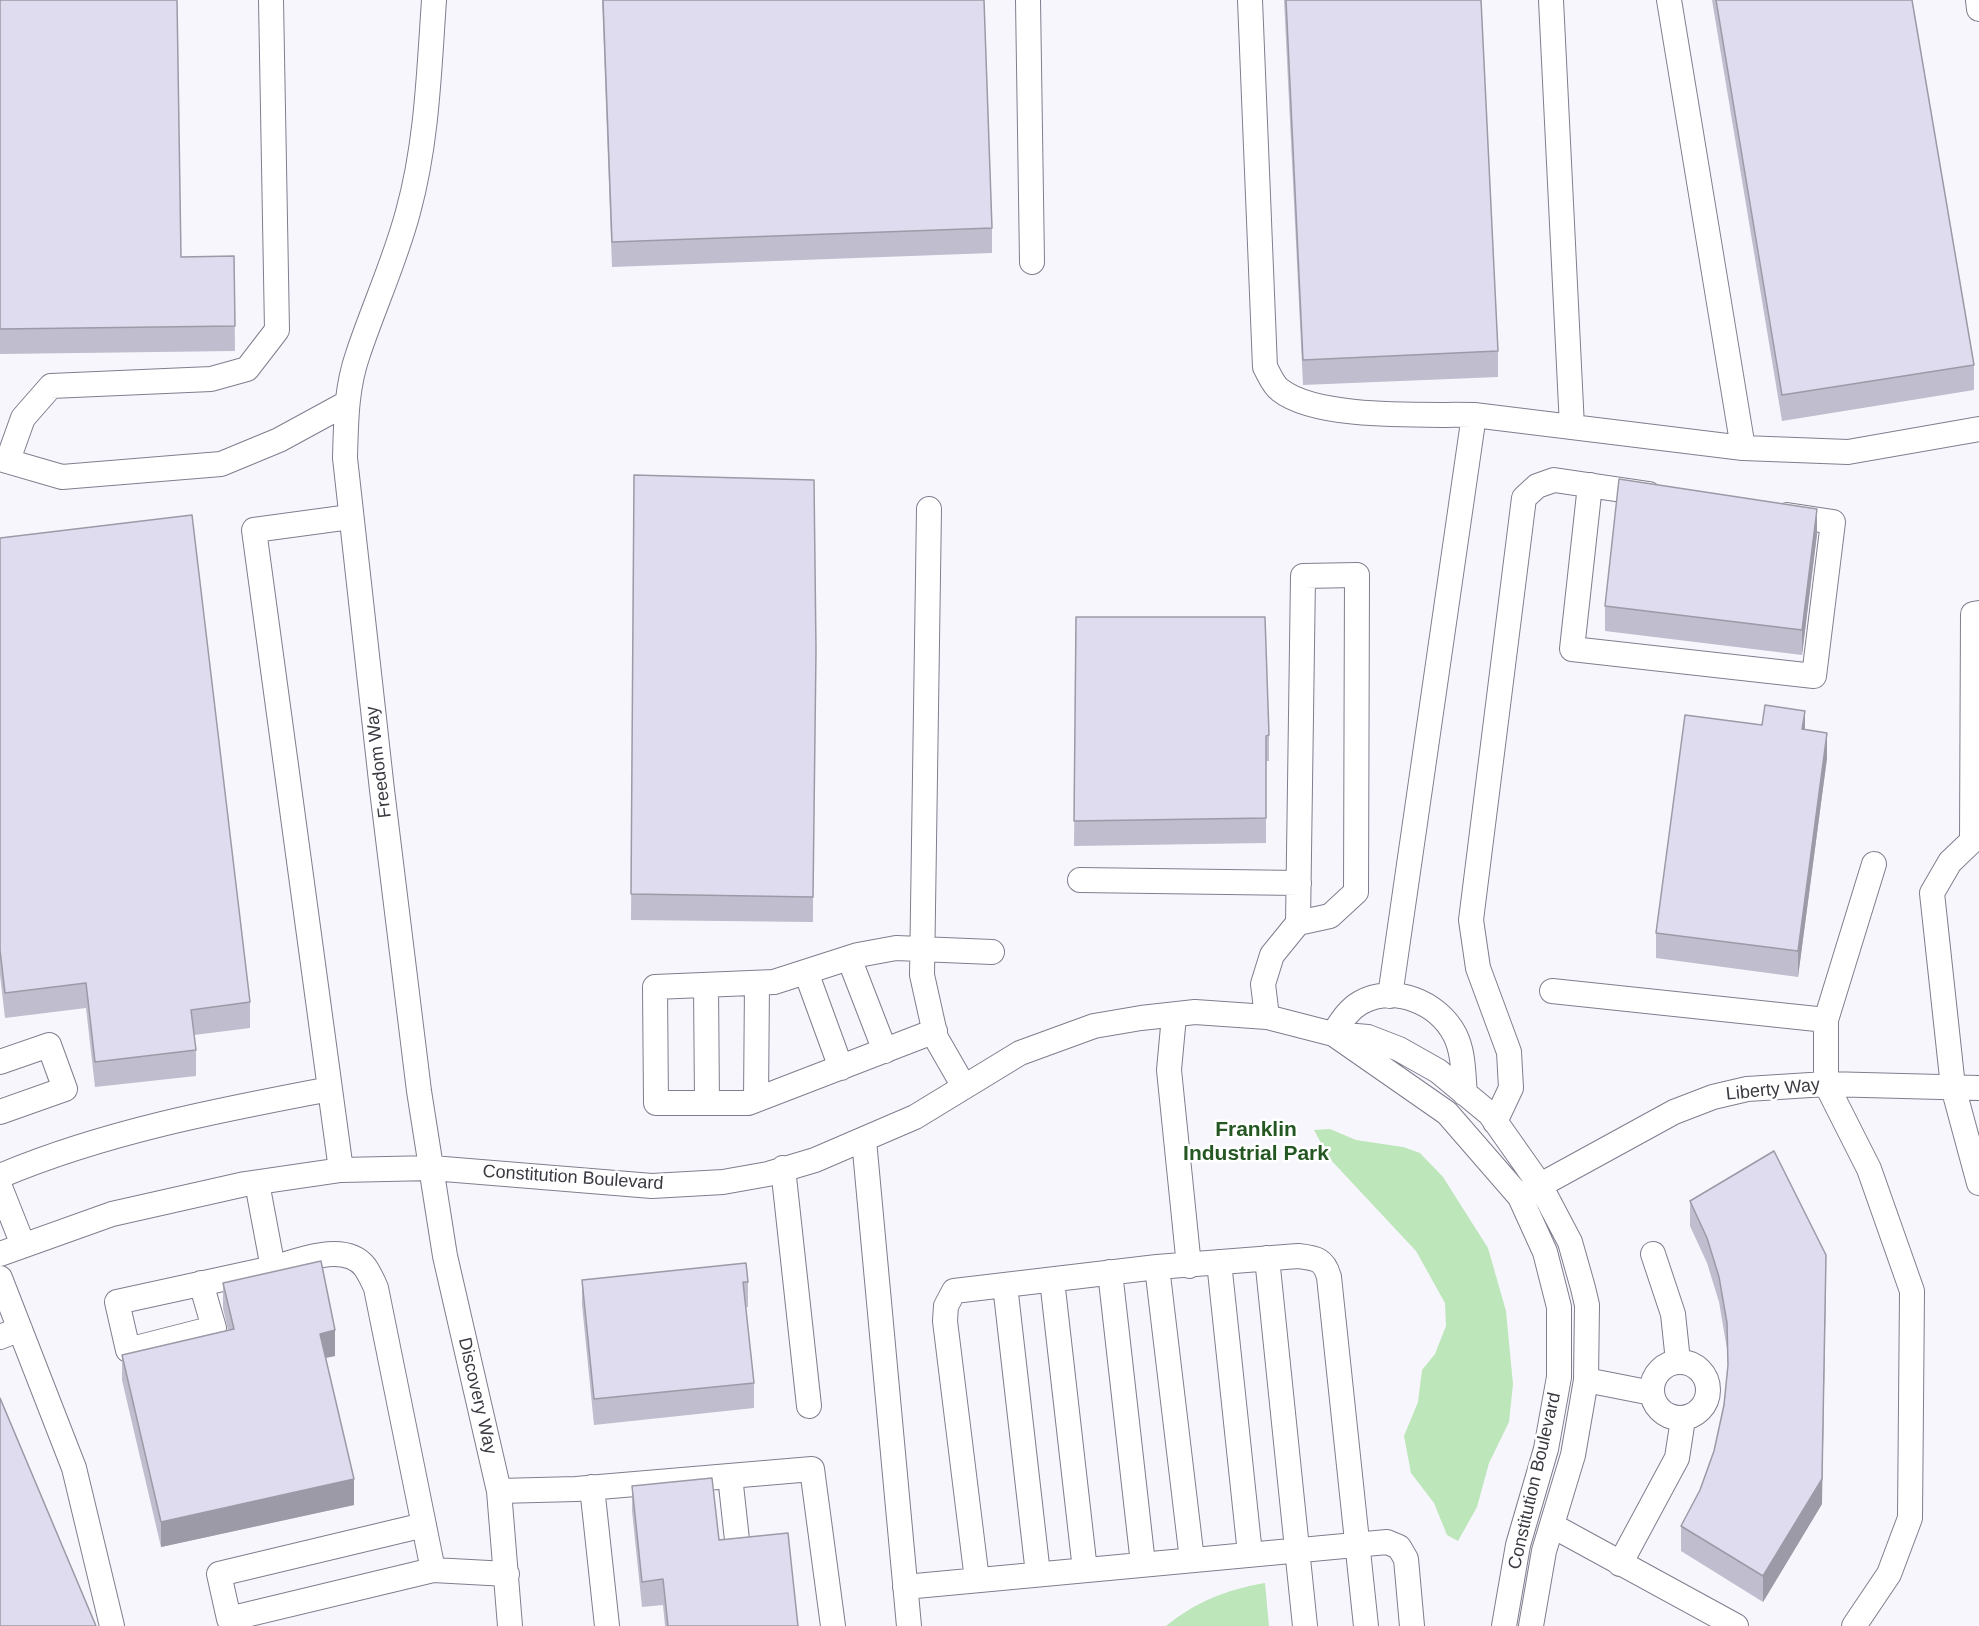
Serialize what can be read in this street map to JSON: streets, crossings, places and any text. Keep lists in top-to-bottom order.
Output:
{
  "streets": {
    "street": [
      "Freedom Way",
      "Liberty Way",
      "Constitution Boulevard",
      "Discovery Way"
    ]
  },
  "crossings": [
    ["Freedom Way", "Constitution Boulevard"],
    ["Freedom Way", "Discovery Way"],
    ["Liberty Way", "Constitution Boulevard"],
    ["Constitution Boulevard", "Discovery Way"]
  ],
  "districts": ["Franklin Industrial Park"]
}
